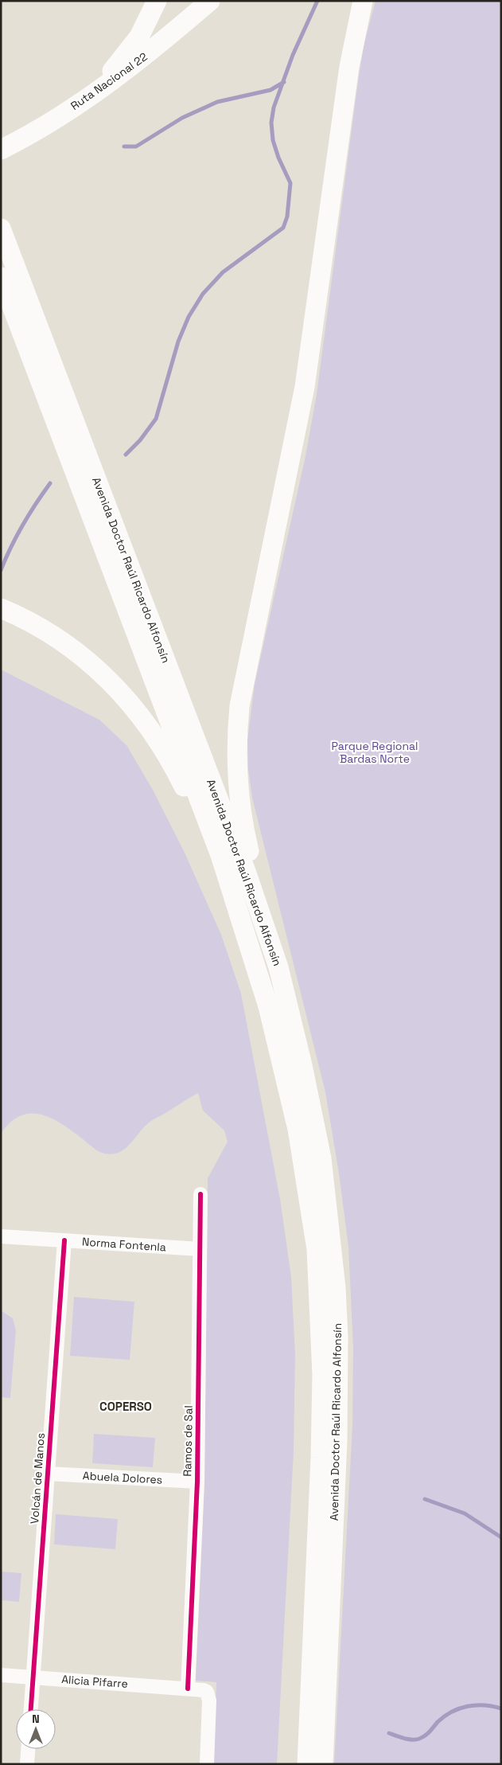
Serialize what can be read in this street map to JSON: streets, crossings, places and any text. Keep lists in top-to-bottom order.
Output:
{
  "streets": {
    "highway": ["Ruta Nacional 22", "Avenida Doctor Raúl Ricardo Alfonsín"],
    "street": [
      "Norma Fontenla",
      "Ramos de Sal",
      "Abuela Dolores",
      "Volcán de Manos",
      "Alicia Pifarre"
    ]
  },
  "crossings": [
    ["Norma Fontenla", "Ramos de Sal"],
    ["Norma Fontenla", "Volcán de Manos"],
    ["Ramos de Sal", "Abuela Dolores"],
    ["Ramos de Sal", "Alicia Pifarre"],
    ["Abuela Dolores", "Volcán de Manos"],
    ["Volcán de Manos", "Alicia Pifarre"]
  ],
  "districts": ["COPERSO"],
  "parks": ["Parque Regional Bardas Norte"],
  "north": "top"
}
